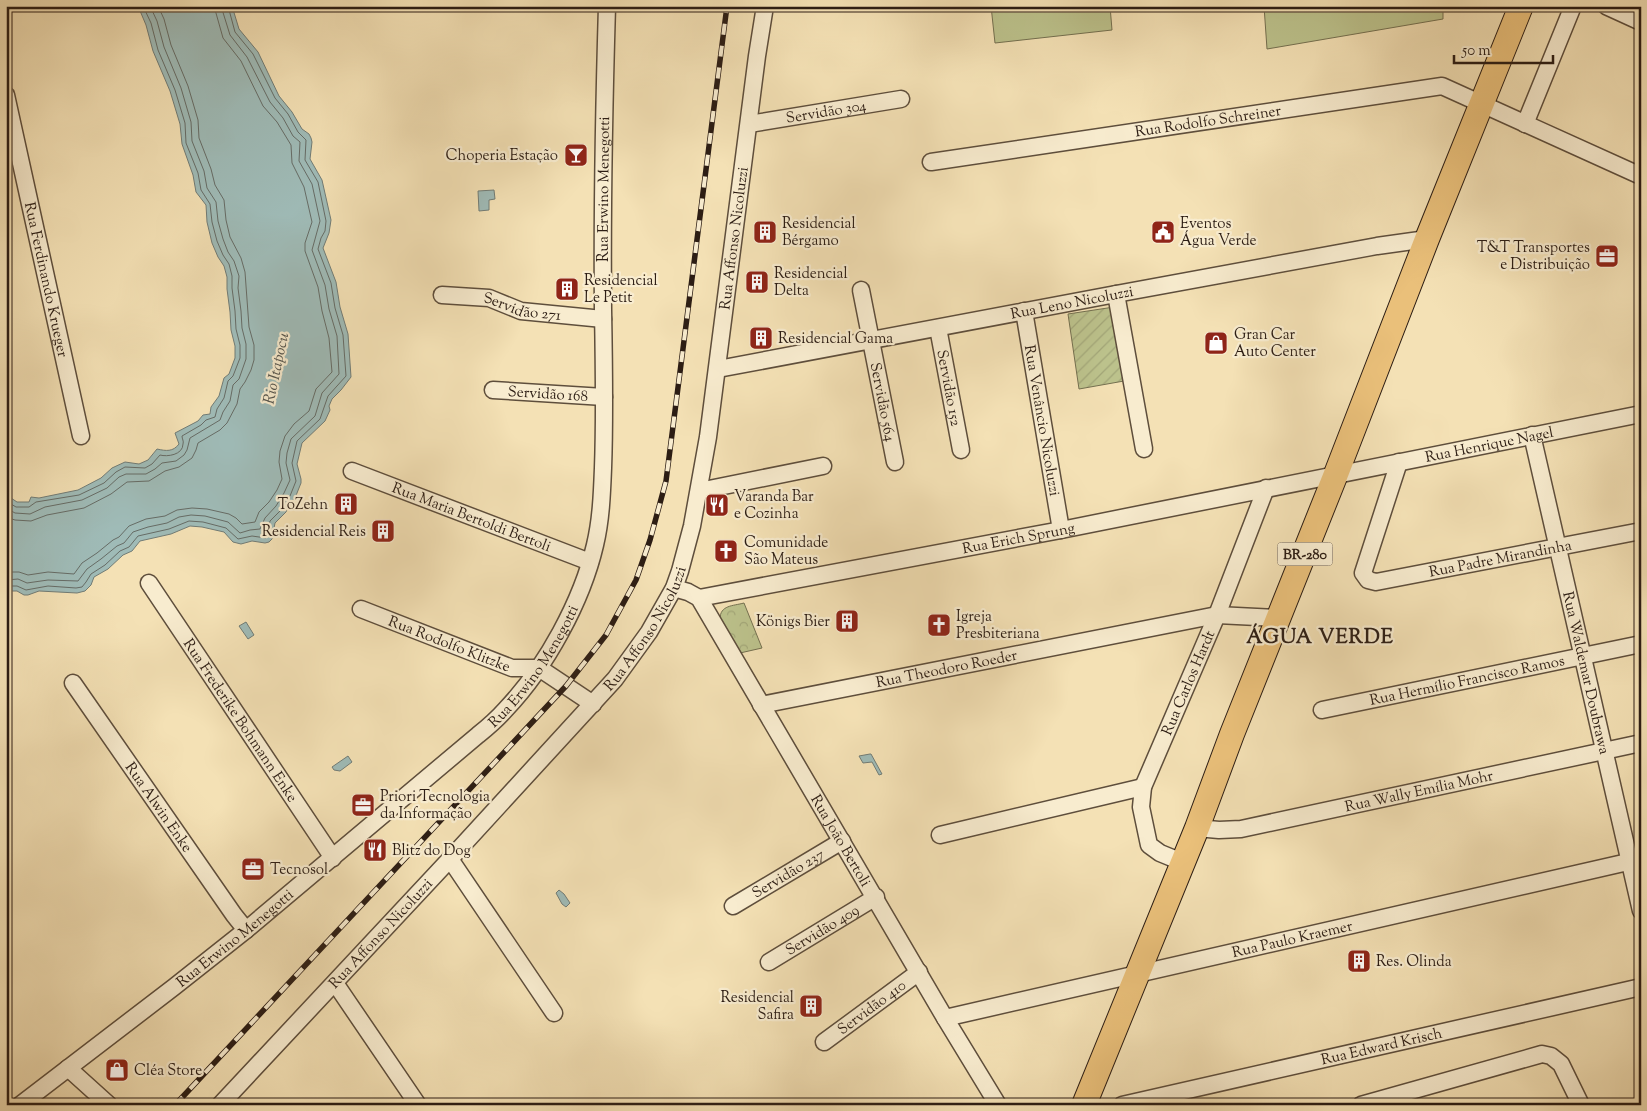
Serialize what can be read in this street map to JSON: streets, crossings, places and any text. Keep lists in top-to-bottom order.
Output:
{
  "streets": {
    "highway": ["BR-280"],
    "street": [
      "Servidão 304",
      "Rua Rodolfo Schreiner",
      "Rua Erwino Menegotti",
      "Rua Affonso Nicoluzzi",
      "Rua Ferdinando Krueger",
      "Rua Leno Nicoluzzi",
      "Servidão 271",
      "Servidão 152",
      "Servidão 168",
      "Servidão 564",
      "Rua Venâncio Nicoluzzi",
      "Rua Henrique Nagel",
      "Rua Maria Bertoldi Bertoli",
      "Rua Erich Sprung",
      "Rua Padre Mirandinha",
      "Rua Rodolfo Klitzke",
      "Rua Theodoro Roeder",
      "Rua Waldemar Doubrawa",
      "Rua Hermílio Francisco Ramos",
      "Rua Carlos Hardt",
      "Rua Frederike Bohmann Enke",
      "Rua Wally Emília Mohr",
      "Rua Alwin Enke",
      "Rua João Bertoli",
      "Servidão 237",
      "Servidão 409",
      "Rua Paulo Kraemer",
      "Rua Edward Krisch"
    ]
  },
  "crossings": [
    ["Servidão 304", "Rua Affonso Nicoluzzi"],
    ["Rua Rodolfo Schreiner", "BR-280"],
    ["Rua Erwino Menegotti", "Servidão 271"],
    ["Rua Erwino Menegotti", "Servidão 168"],
    ["Rua Erwino Menegotti", "Rua Maria Bertoldi Bertoli"],
    ["Rua Erwino Menegotti", "Rua Rodolfo Klitzke"],
    ["Rua Erwino Menegotti", "Rua Frederike Bohmann Enke"],
    ["Rua Erwino Menegotti", "Rua Alwin Enke"],
    ["Rua Affonso Nicoluzzi", "Rua Leno Nicoluzzi"],
    ["Rua Leno Nicoluzzi", "Servidão 152"],
    ["Rua Leno Nicoluzzi", "Servidão 564"],
    ["Rua Leno Nicoluzzi", "Rua Venâncio Nicoluzzi"],
    ["Rua Leno Nicoluzzi", "BR-280"],
    ["Rua Venâncio Nicoluzzi", "Rua Erich Sprung"],
    ["Rua Henrique Nagel", "Rua Erich Sprung"],
    ["Rua Henrique Nagel", "BR-280"],
    ["Rua Henrique Nagel", "Rua Padre Mirandinha"],
    ["Rua Henrique Nagel", "Rua Waldemar Doubrawa"],
    ["Rua Erich Sprung", "BR-280"],
    ["Rua Erich Sprung", "Rua Carlos Hardt"],
    ["Rua Erich Sprung", "Rua João Bertoli"],
    ["BR-280", "Rua Theodoro Roeder"],
    ["BR-280", "Rua Carlos Hardt"],
    ["BR-280", "Rua Wally Emília Mohr"],
    ["BR-280", "Rua Paulo Kraemer"],
    ["Rua Padre Mirandinha", "Rua Waldemar Doubrawa"],
    ["Rua Theodoro Roeder", "Rua Carlos Hardt"],
    ["Rua Theodoro Roeder", "Rua João Bertoli"],
    ["Rua Waldemar Doubrawa", "Rua Hermílio Francisco Ramos"],
    ["Rua Waldemar Doubrawa", "Rua Wally Emília Mohr"],
    ["Rua Waldemar Doubrawa", "Rua Paulo Kraemer"],
    ["Rua João Bertoli", "Servidão 237"],
    ["Rua João Bertoli", "Servidão 409"],
    ["Rua João Bertoli", "Rua Paulo Kraemer"]
  ],
  "districts": ["ÁGUA VERDE"],
  "water": ["Rio Itapocu"],
  "places": {
    "bar": ["Choperia Estação"],
    "building": [
      "Residencial Bérgamo",
      "Residencial Delta",
      "Residencial Le Petit",
      "Residencial Gama",
      "ToZehn",
      "Residencial Reis",
      "Königs Bier",
      "Res. Olinda",
      "Residencial Safira"
    ],
    "public building": ["Eventos Água Verde"],
    "office": ["T&T Transportes e Distribuição", "Priori Tecnologia da Informação", "Tecnosol"],
    "shop": ["Gran Car Auto Center", "Cléa Store"],
    "restaurant": ["Varanda Bar e Cozinha", "Blitz do Dog"],
    "church": ["Comunidade São Mateus", "Igreja Presbiteriana"]
  },
  "scale_bar": "50 m"
}
